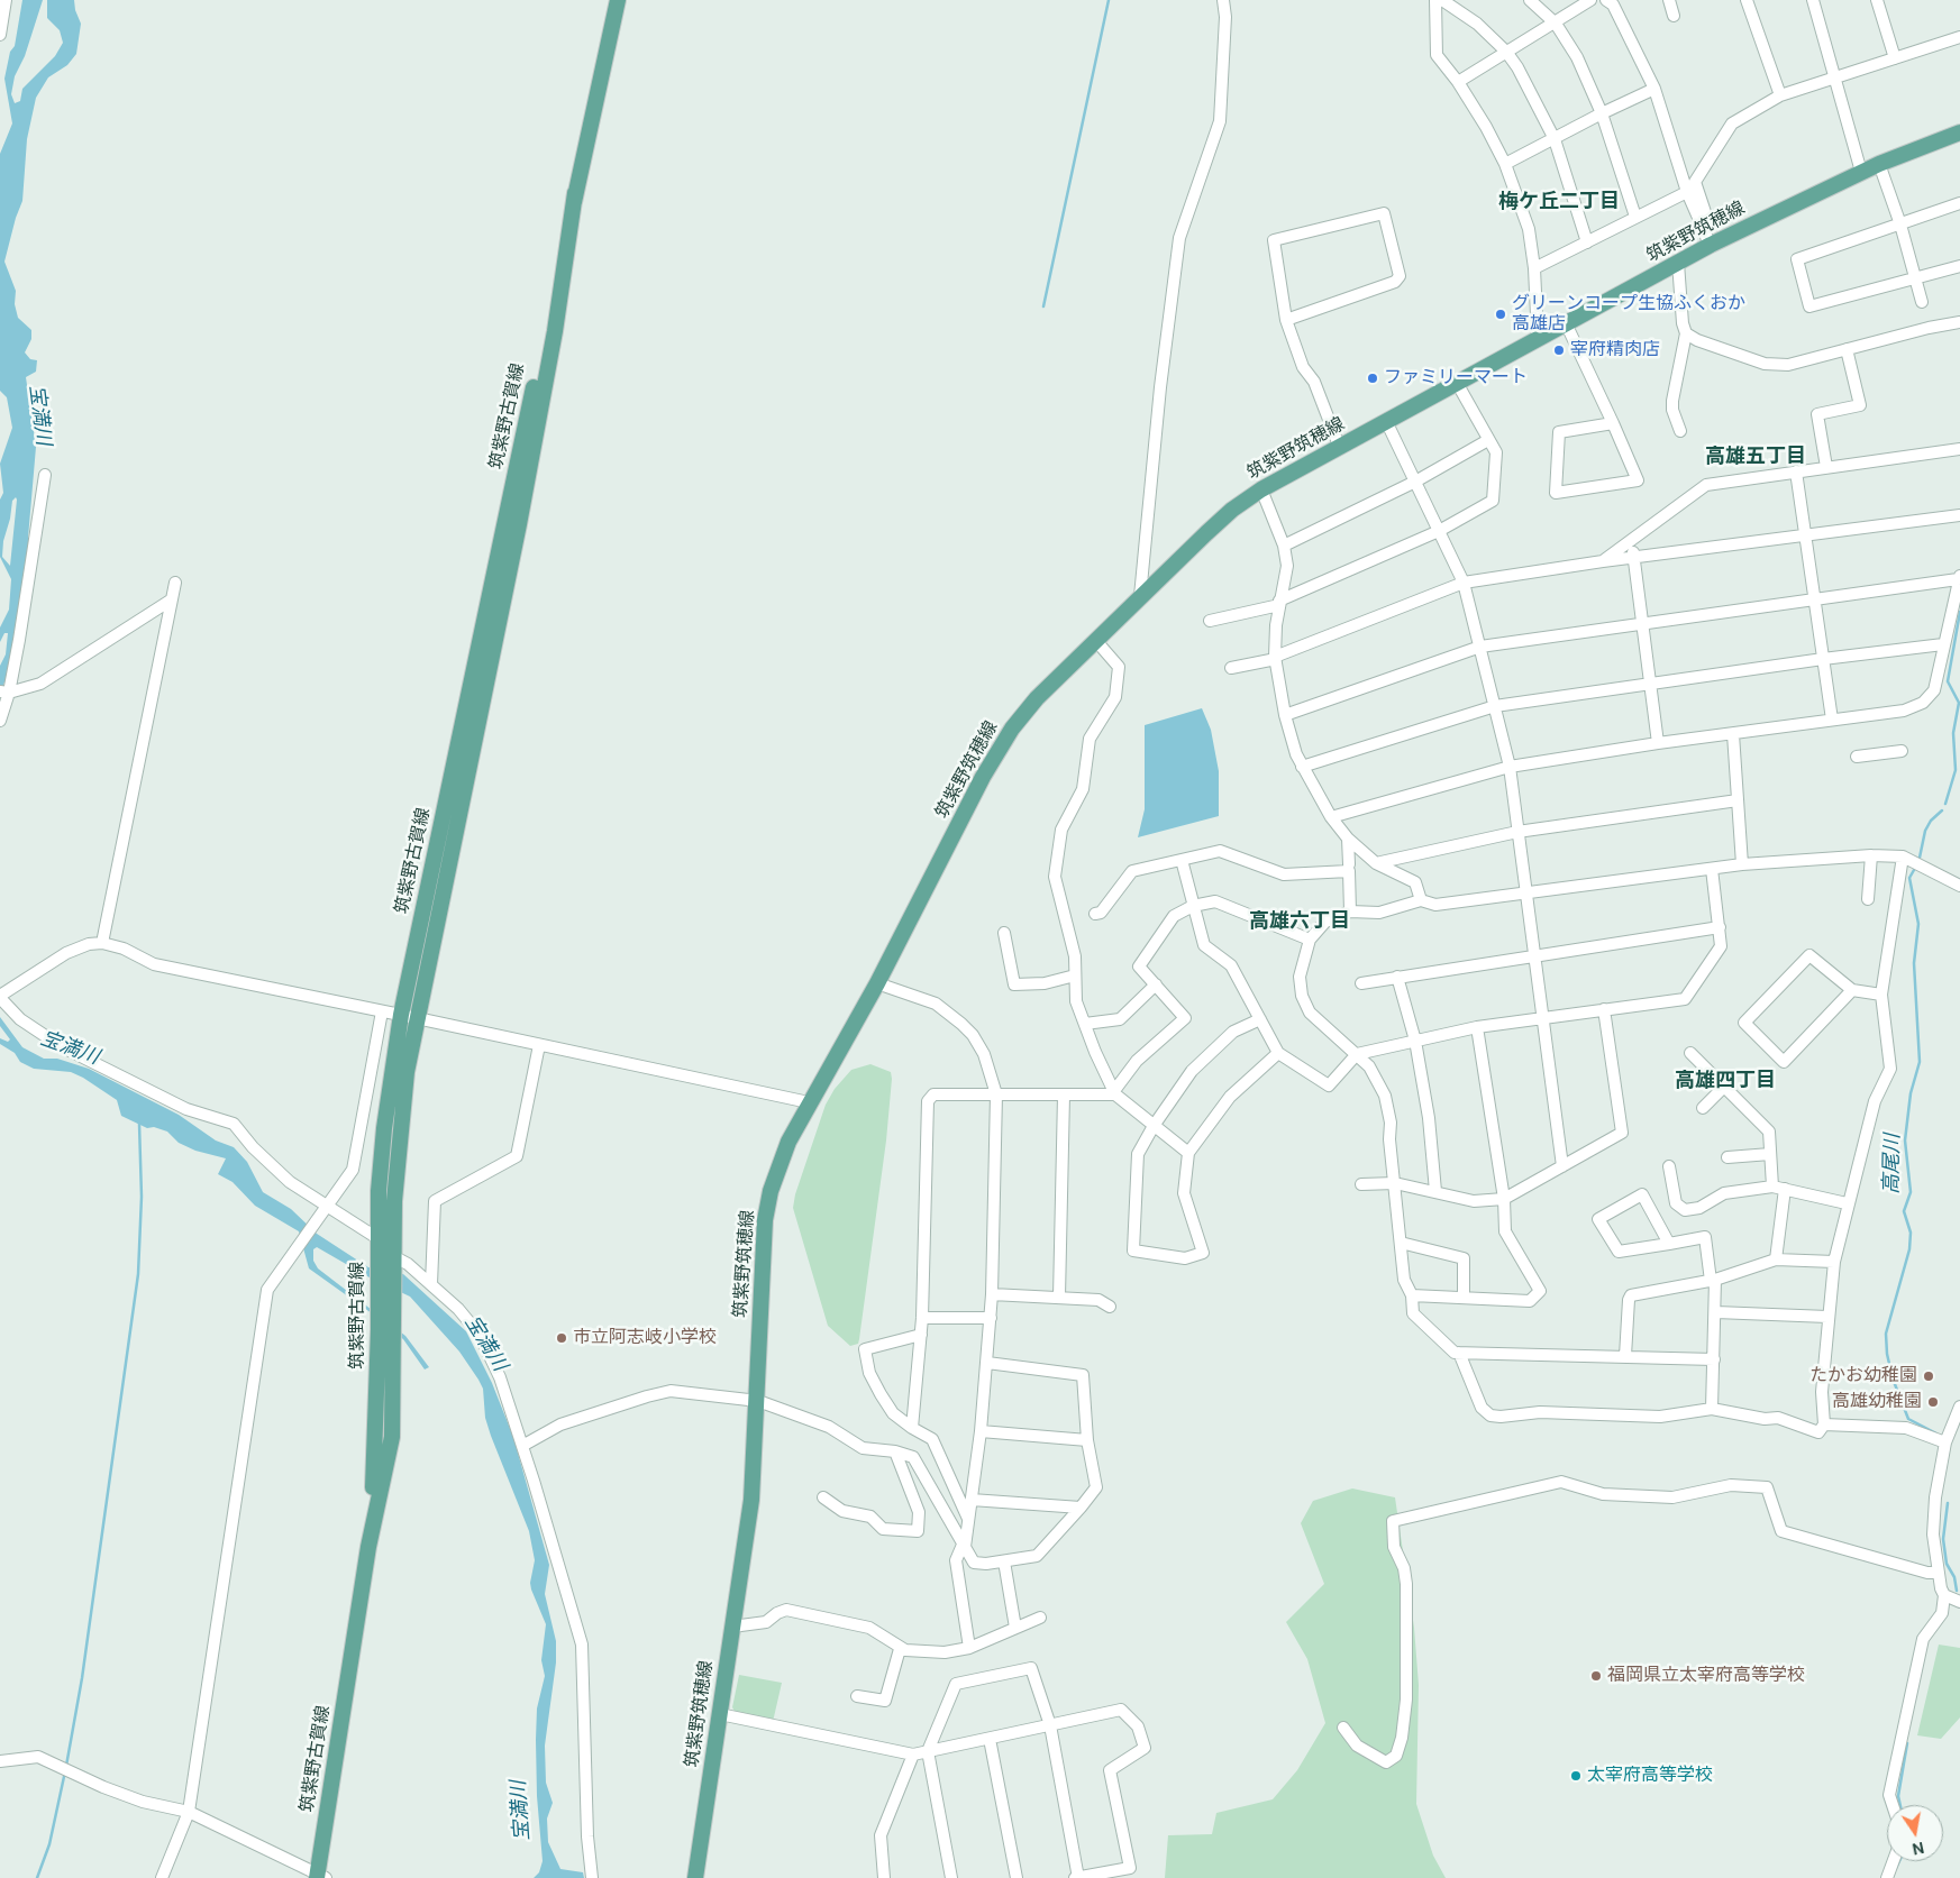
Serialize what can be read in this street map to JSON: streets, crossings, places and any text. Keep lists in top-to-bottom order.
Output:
{
  "streets": {
    "main road": ["筑紫野筑穂線", "筑紫野古賀線"]
  },
  "districts": [
    "梅ケ丘二丁目",
    "高雄五丁目",
    "高雄六丁目",
    "高雄四丁目"
  ],
  "water": ["宝満川", "高尾川"],
  "places": [
    "グリーンコープ生協ふくおか 高雄店",
    "宰府精肉店",
    "ファミリーマート",
    "市立阿志岐小学校",
    "たかお幼稚園",
    "高雄幼稚園",
    "福岡県立太宰府高等学校",
    "太宰府高等学校"
  ],
  "north": "bottom"
}
